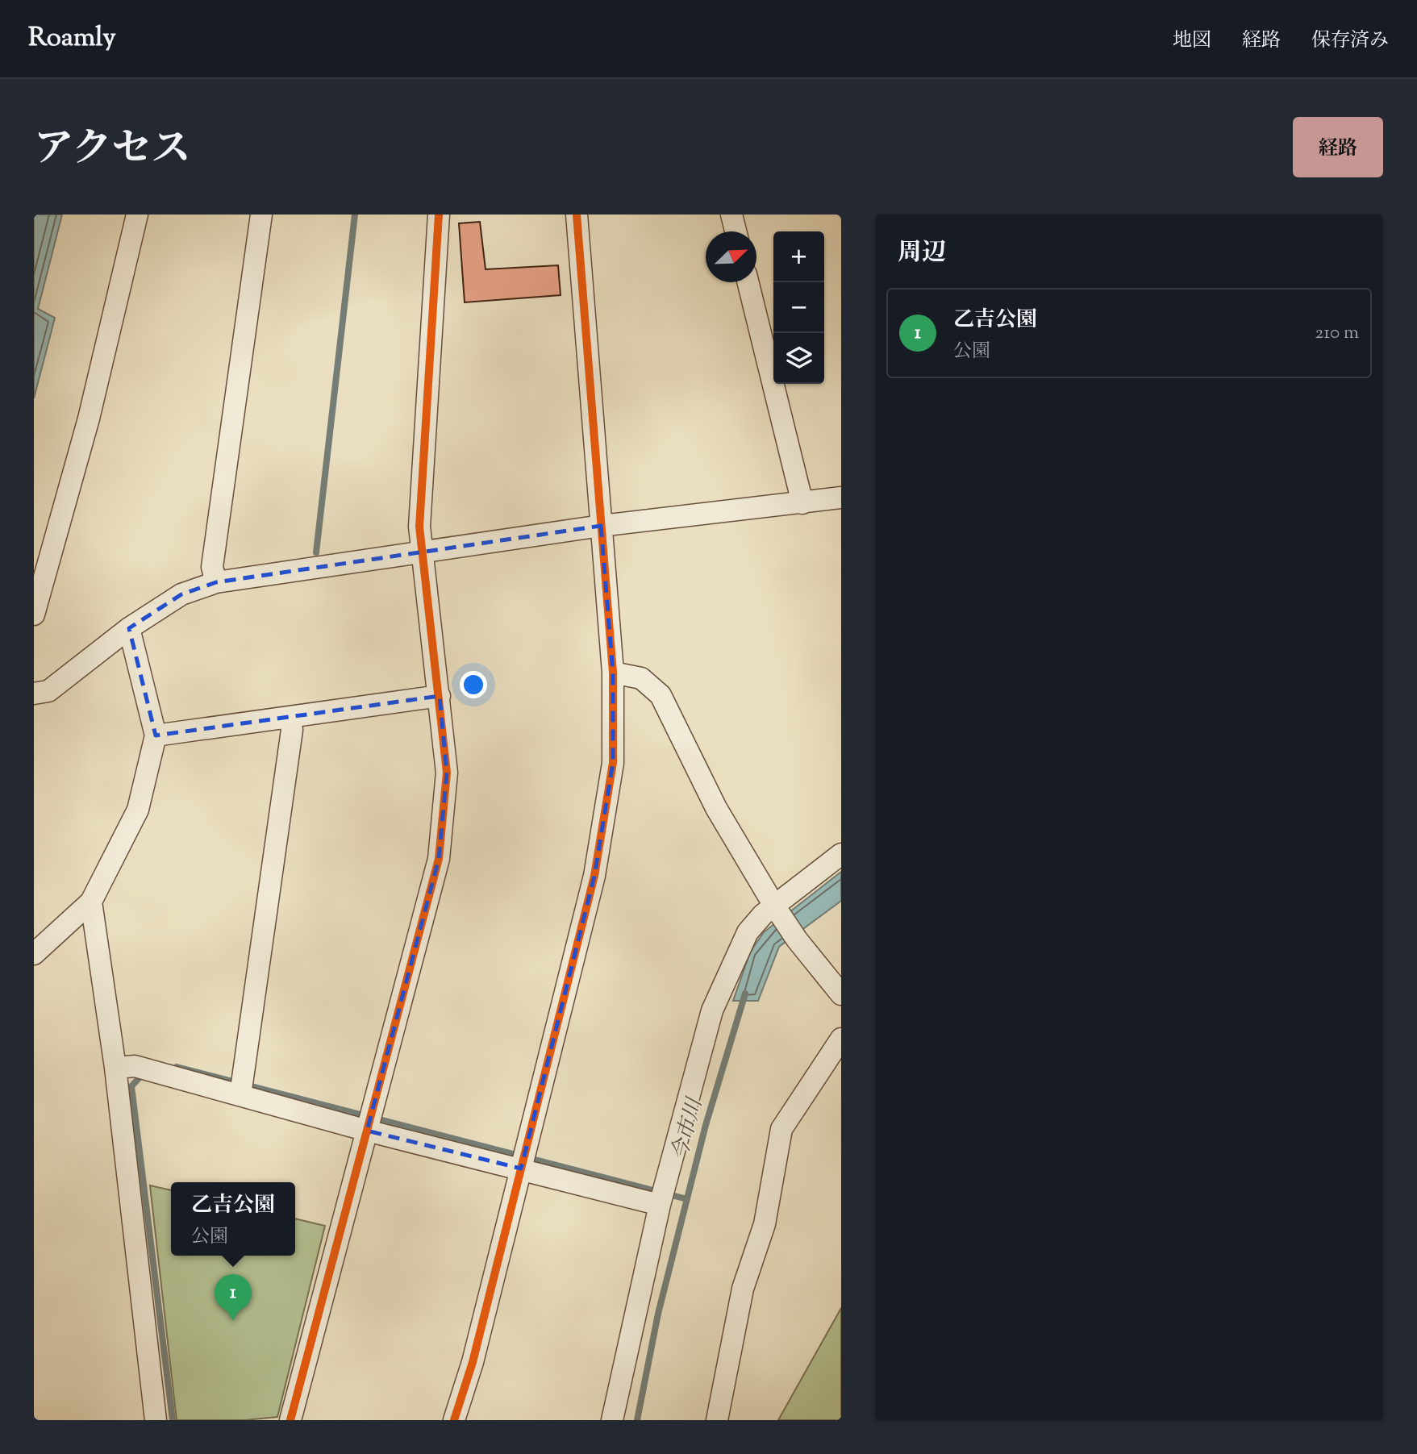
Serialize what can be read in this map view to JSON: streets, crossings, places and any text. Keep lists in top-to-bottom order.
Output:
{
  "water": ["今市川"],
  "north": "top right",
  "page": {
    "header": "Roamly",
    "nav": ["地図", "経路", "保存済み"],
    "title": "アクセス",
    "buttons": "経路",
    "heading": "周辺",
    "map_buttons": ["+", "−"],
    "list": [
      {
        "mark": "1",
        "name": "乙吉公園",
        "note": "公園",
        "value": "210 m"
      }
    ],
    "popup": ["乙吉公園", "公園"],
    "pins": "1"
  }
}
